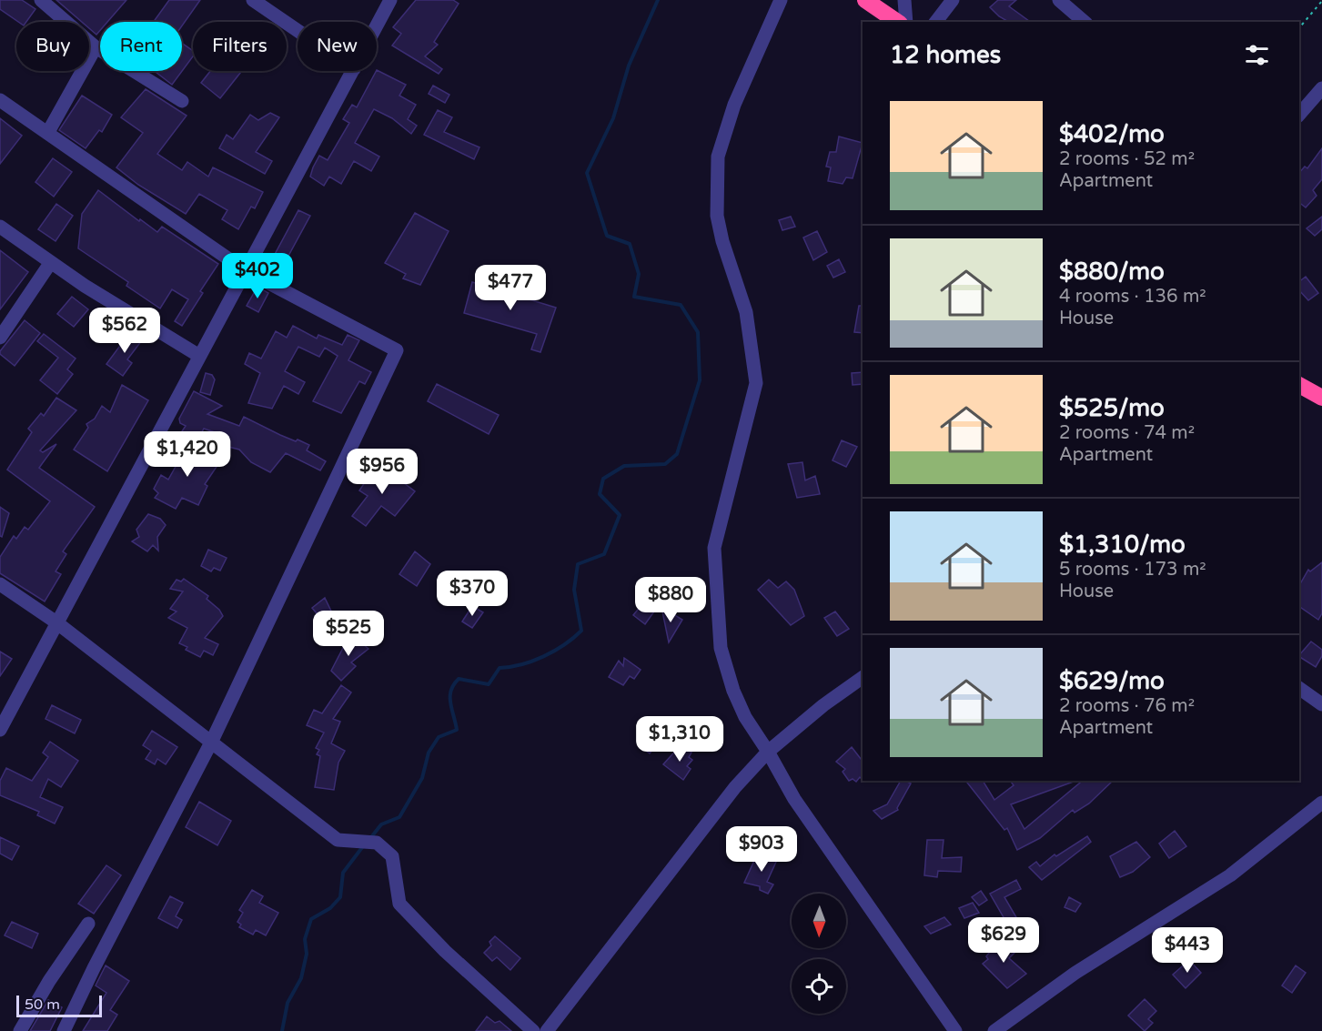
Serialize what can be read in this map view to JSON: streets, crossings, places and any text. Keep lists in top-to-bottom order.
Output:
{
  "scale_bar": "50 m",
  "north": "bottom",
  "page": {
    "chip": [
      "Buy",
      "Rent",
      "Filters",
      "New"
    ],
    "heading": "12 homes",
    "list": [
      {
        "name": "$402/mo",
        "note": "2 rooms · 52 m² · Apartment"
      },
      {
        "name": "$880/mo",
        "note": "4 rooms · 136 m² · House"
      },
      {
        "name": "$525/mo",
        "note": "2 rooms · 74 m² · Apartment"
      },
      {
        "name": "$1,310/mo",
        "note": "5 rooms · 173 m² · House"
      },
      {
        "name": "$629/mo",
        "note": "2 rooms · 76 m² · Apartment"
      }
    ],
    "price": [
      "$402",
      "$477",
      "$562",
      "$1,420",
      "$956",
      "$370",
      "$880",
      "$525",
      "$1,310",
      "$903",
      "$629",
      "$443"
    ],
    "scale": "50 m"
  }
}
